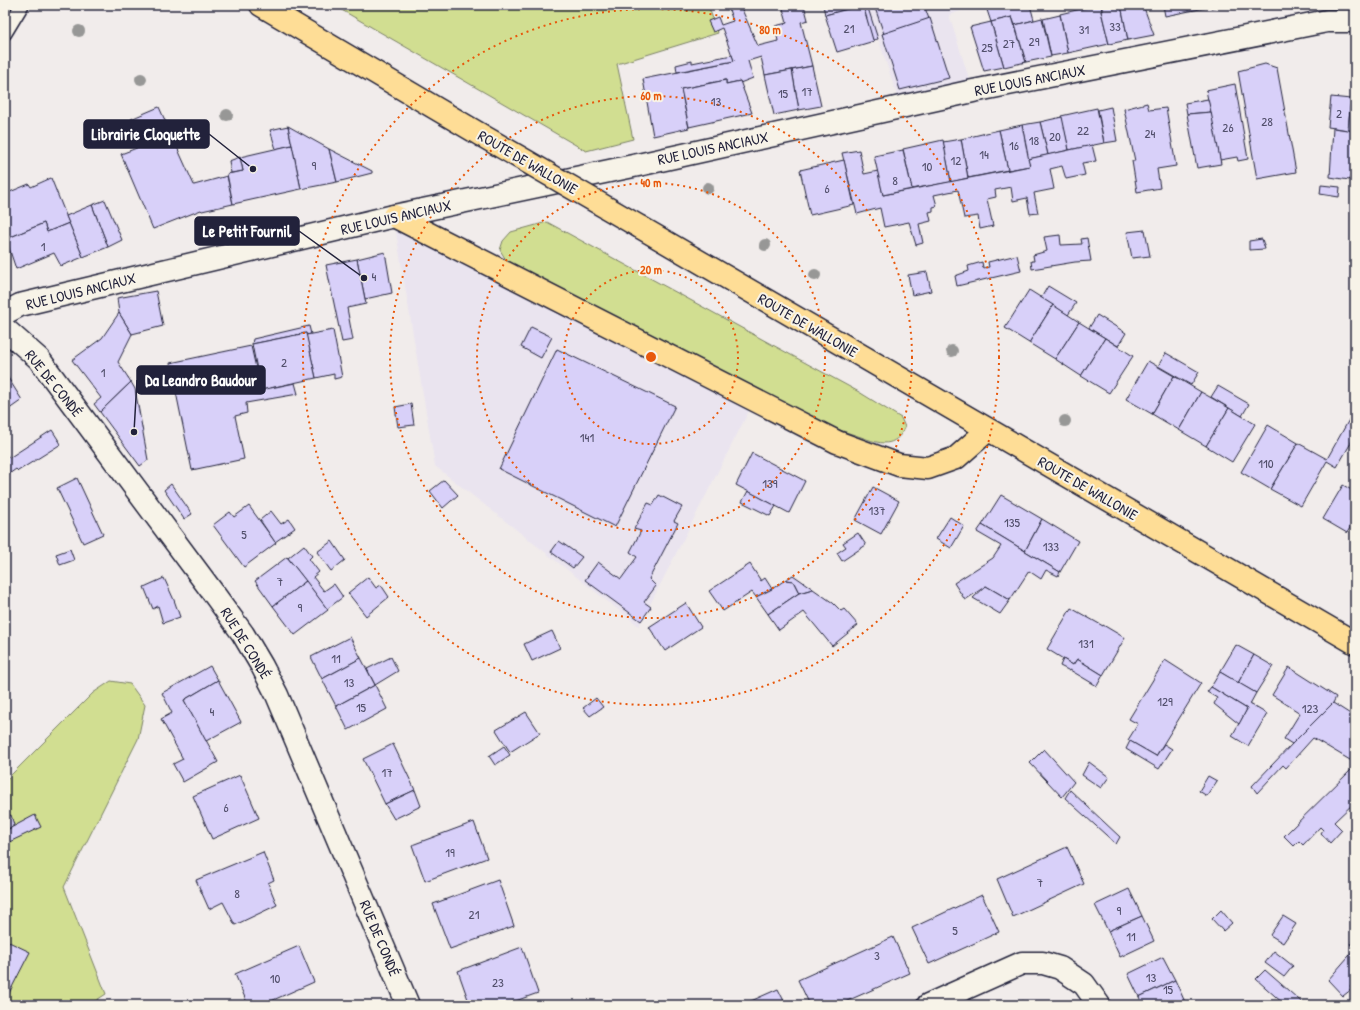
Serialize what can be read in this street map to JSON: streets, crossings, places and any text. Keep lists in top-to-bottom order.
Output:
{
  "streets": {
    "main road": ["ROUTE DE WALLONIE"],
    "street": ["RUE LOUIS ANCIAUX", "RUE DE CONDÉ"]
  },
  "places": ["Librairie Cloquette", "Le Petit Fournil", "Da Leandro Baudour"],
  "house_numbers": [
    "33",
    "21",
    "31",
    "29",
    "27",
    "25",
    "17",
    "15",
    "13",
    "2",
    "28",
    "26",
    "22",
    "24",
    "20",
    "18",
    "16",
    "14",
    "12",
    "9",
    "10",
    "8",
    "6",
    "1",
    "4",
    "2",
    "1",
    "141",
    "110",
    "139",
    "137",
    "135",
    "5",
    "133",
    "7",
    "9",
    "131",
    "11",
    "13",
    "129",
    "15",
    "123",
    "4",
    "17",
    "6",
    "19",
    "7",
    "8",
    "9",
    "21",
    "5",
    "11",
    "3",
    "13",
    "10",
    "23",
    "15"
  ],
  "rings": [
    "80 m",
    "60 m",
    "40 m",
    "20 m"
  ]
}
